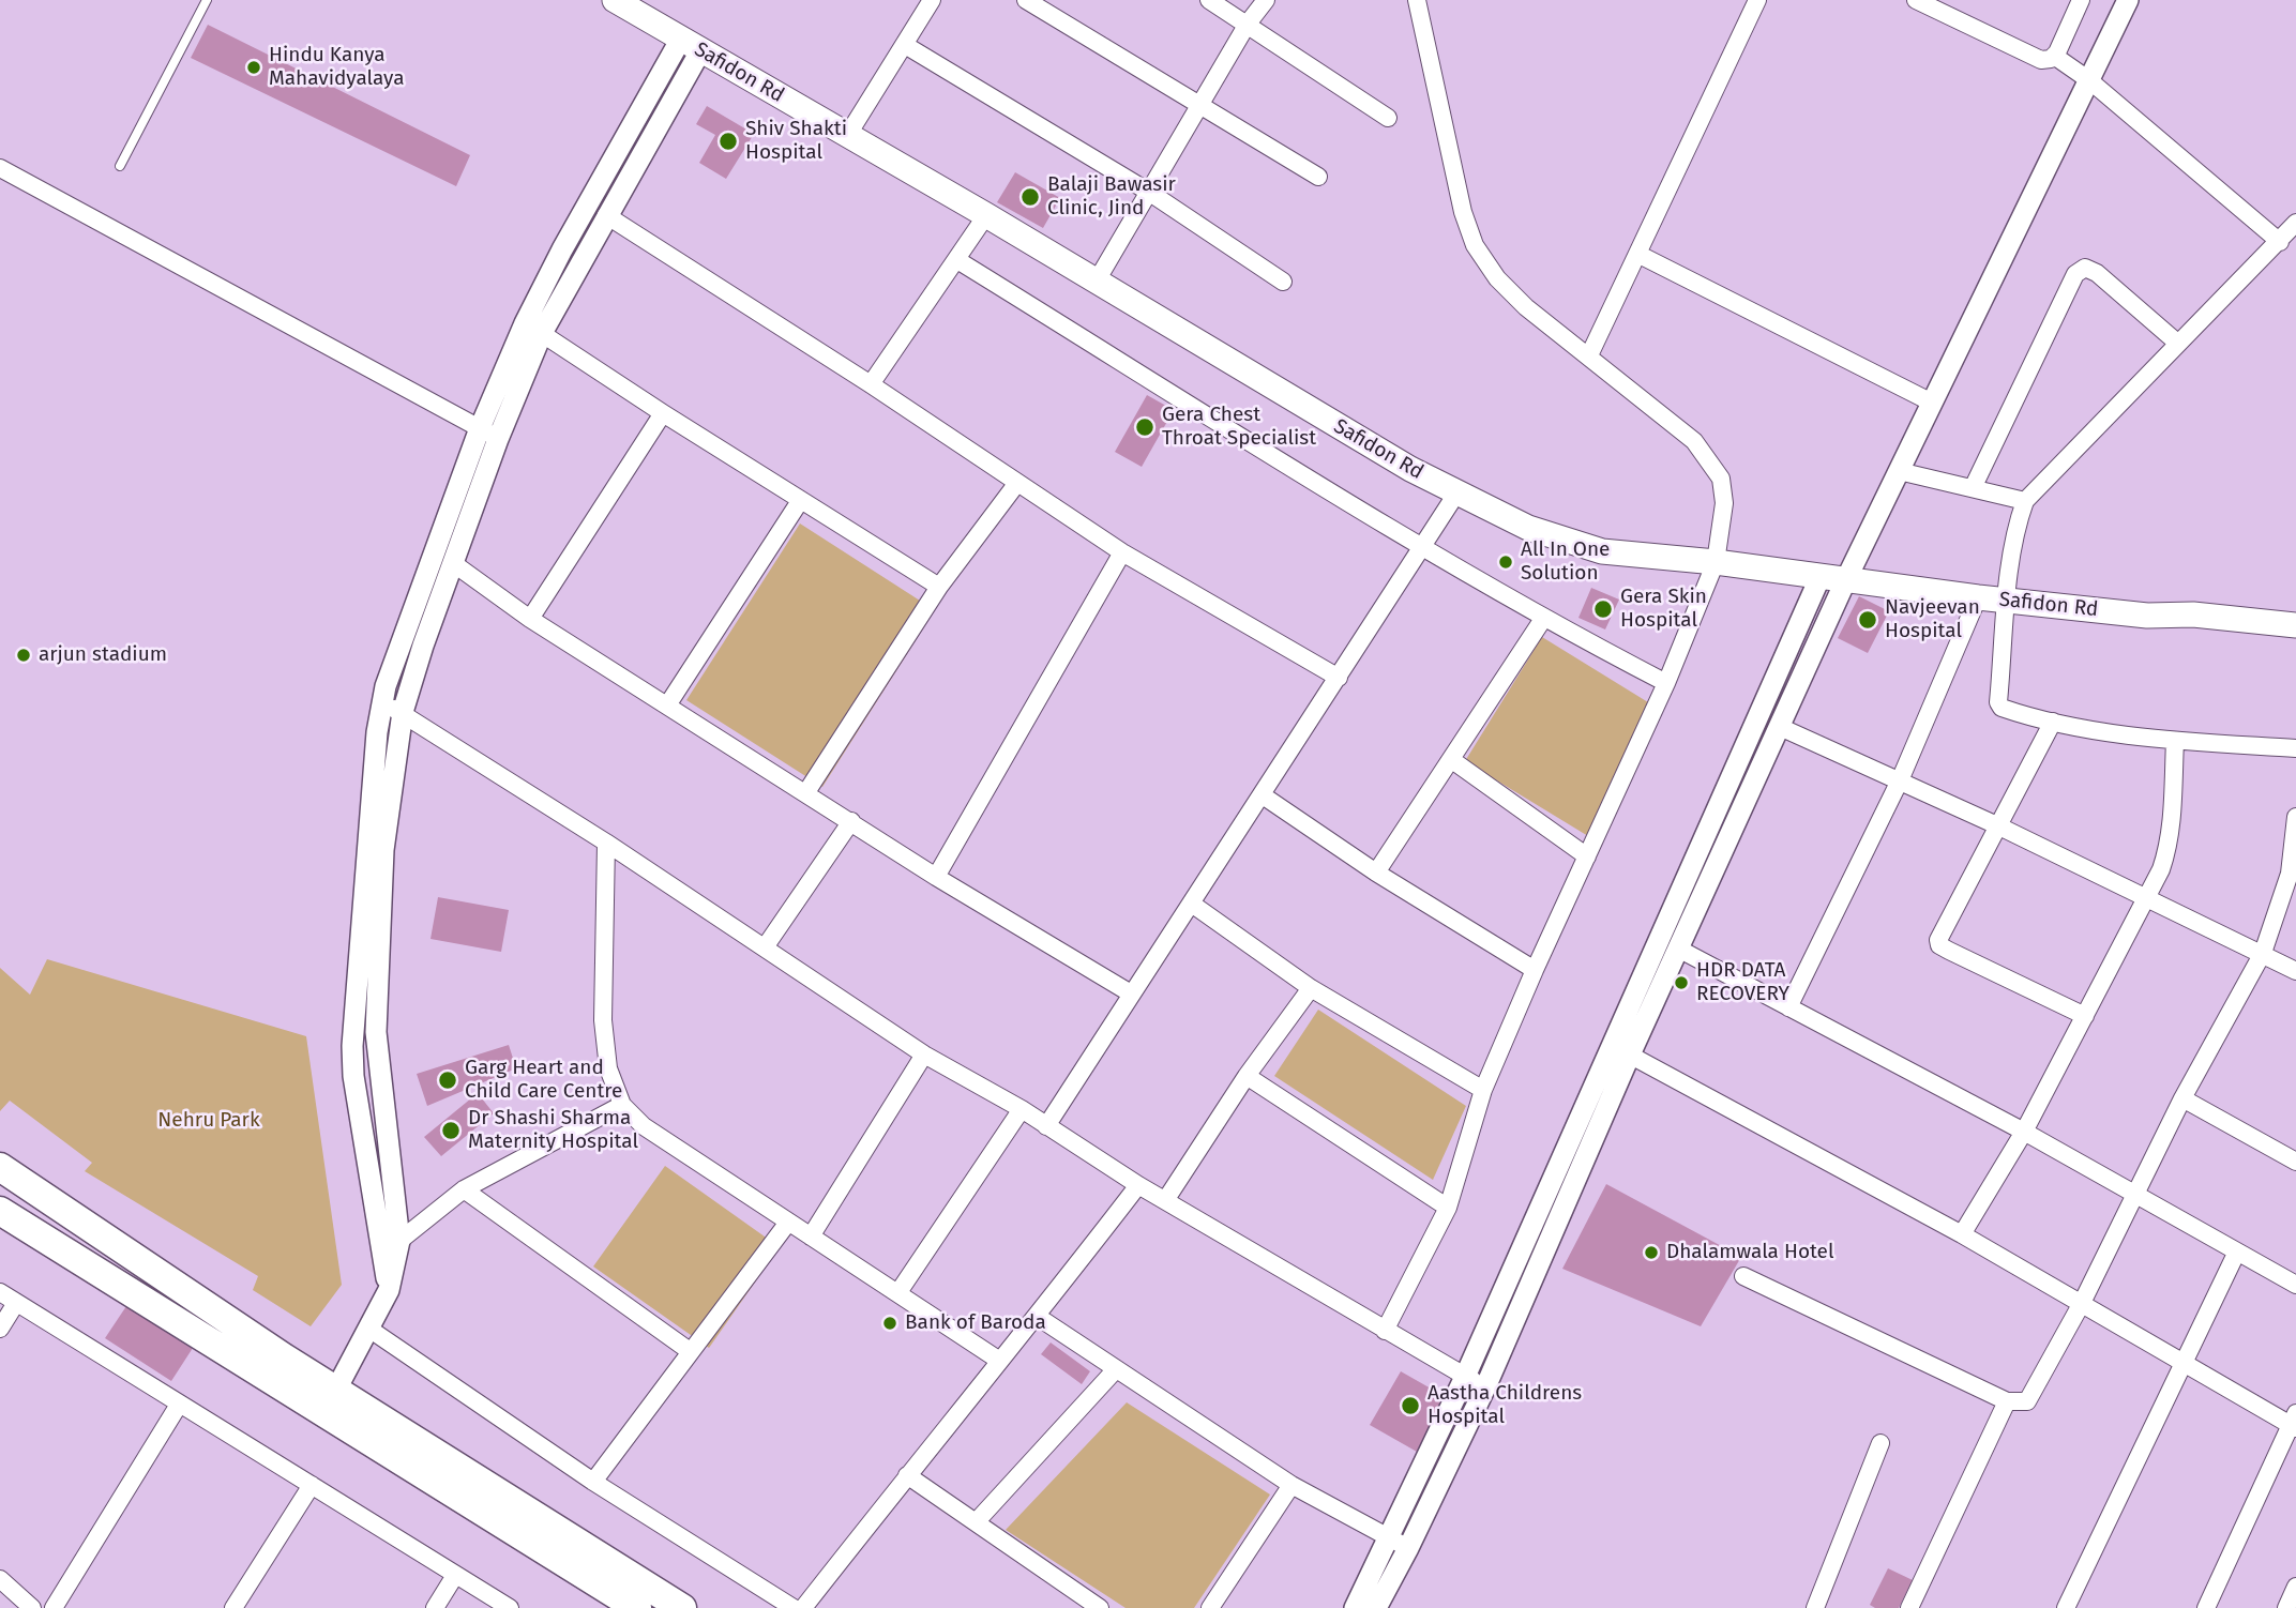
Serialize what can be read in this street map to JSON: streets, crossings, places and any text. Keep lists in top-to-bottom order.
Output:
{
  "streets": {
    "main road": ["Safidon Rd"]
  },
  "parks": ["Nehru Park"],
  "places": [
    "Hindu Kanya Mahavidyalaya",
    "Shiv Shakti Hospital",
    "Balaji Bawasir Clinic, Jind",
    "Gera Chest Throat Specialist",
    "All In One Solution",
    "Gera Skin Hospital",
    "Navjeevan Hospital",
    "arjun stadium",
    "HDR DATA RECOVERY",
    "Garg Heart and Child Care Centre",
    "Dr Shashi Sharma Maternity Hospital",
    "Dhalamwala Hotel",
    "Bank of Baroda",
    "Aastha Childrens Hospital"
  ]
}
